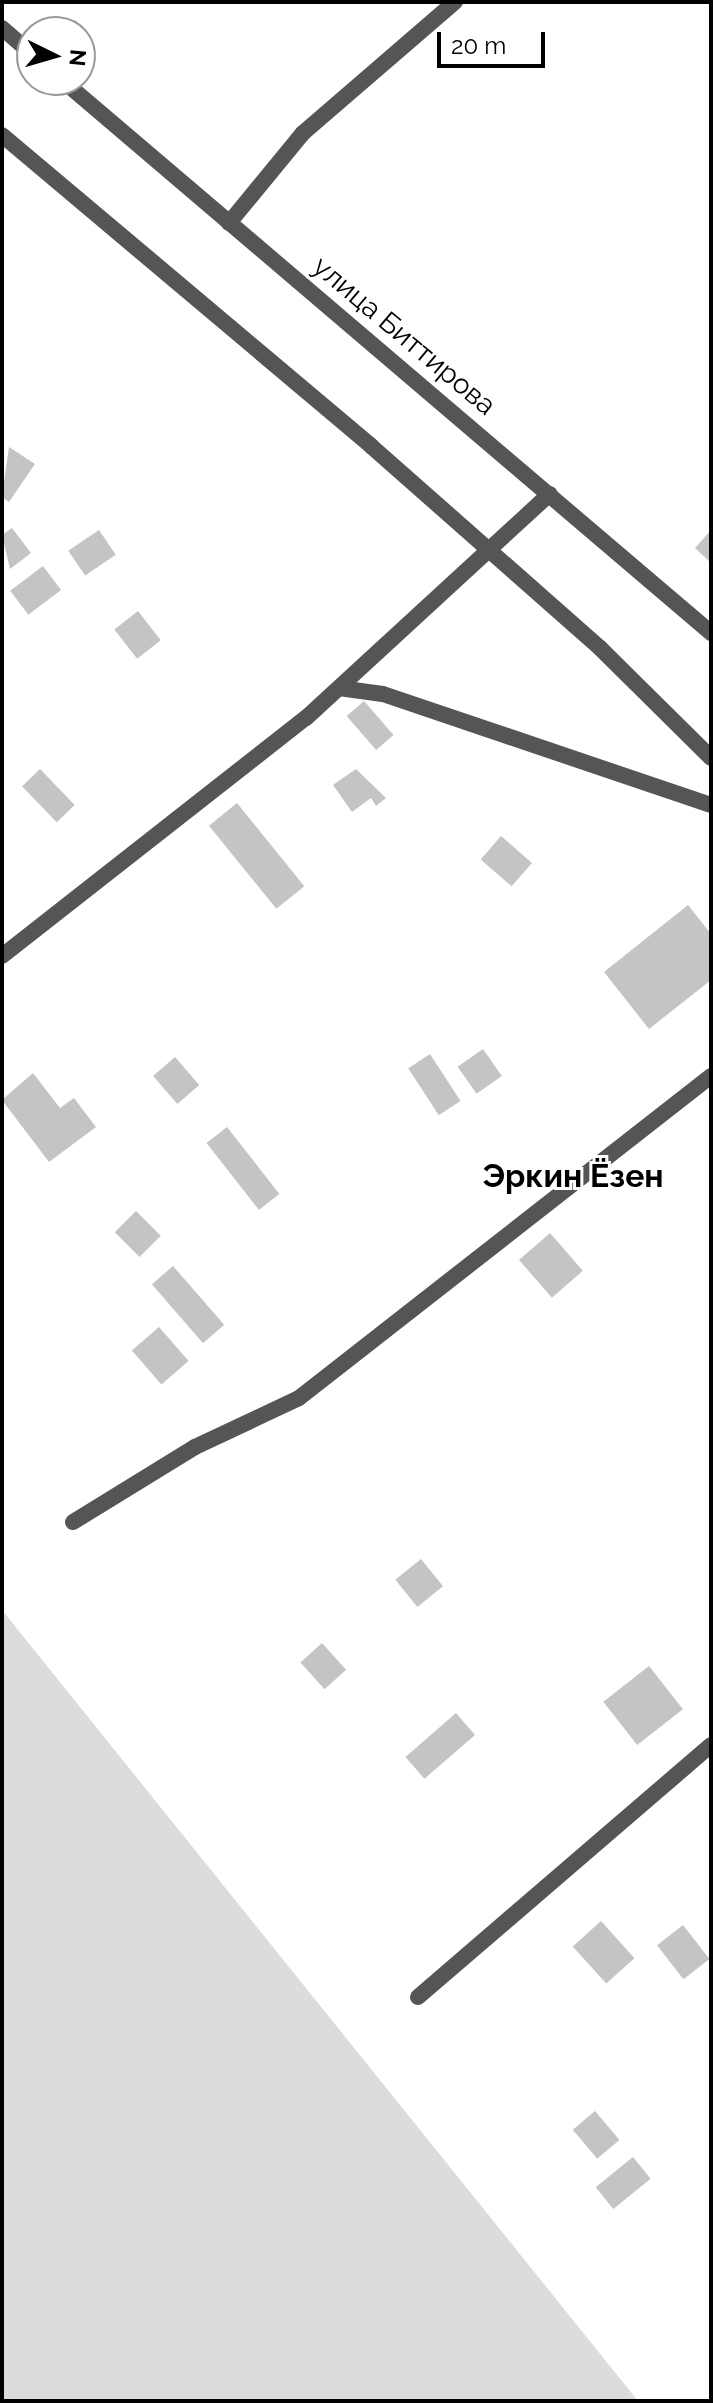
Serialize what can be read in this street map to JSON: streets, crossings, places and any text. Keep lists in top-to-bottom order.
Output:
{
  "streets": {
    "street": ["улица Биттирова"]
  },
  "districts": ["Эркин Ёзен"],
  "scale_bar": "20 m",
  "north": "right"
}
